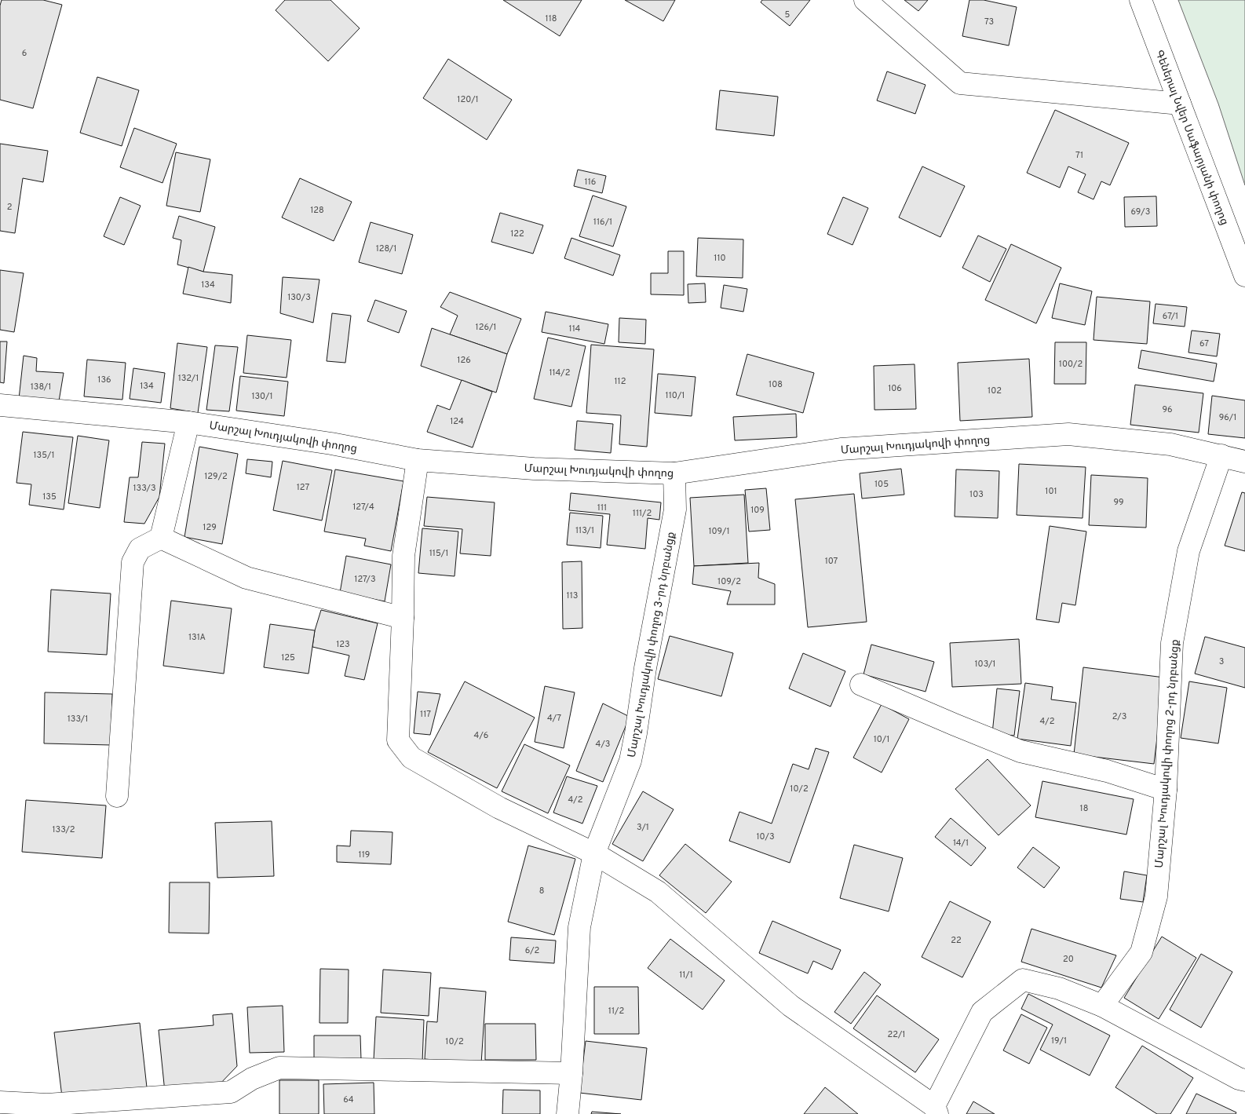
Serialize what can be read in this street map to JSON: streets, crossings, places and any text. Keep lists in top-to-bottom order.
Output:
{
  "streets": {
    "street": [
      "Գեներալ Նվեր Սաֆարյանի փողոց",
      "Մարշալ Խուդյակովի փողոց",
      "Մարշալ Խուդյակովի փողոց 3-րդ նրբանցք",
      "Մարշալ Խուդյակովի փողոց 2-րդ նրբանցք"
    ]
  },
  "crossings": [
    ["Մարշալ Խուդյակովի փողոց", "Մարշալ Խուդյակովի փողոց 3-րդ նրբանցք"],
    ["Մարշալ Խուդյակովի փողոց", "Մարշալ Խուդյակովի փողոց 2-րդ նրբանցք"]
  ],
  "house_numbers": [
    "5",
    "118",
    "73",
    "6",
    "120/1",
    "71",
    "116",
    "2",
    "128",
    "69/3",
    "116/1",
    "122",
    "128/1",
    "110",
    "134",
    "130/3",
    "67/1",
    "126/1",
    "114",
    "67",
    "126",
    "100/2",
    "114/2",
    "132/1",
    "136",
    "112",
    "108",
    "134",
    "138/1",
    "106",
    "102",
    "110/1",
    "130/1",
    "96",
    "96/1",
    "124",
    "135/1",
    "129/2",
    "105",
    "127",
    "133/3",
    "101",
    "103",
    "135",
    "99",
    "127/4",
    "111",
    "109",
    "111/2",
    "129",
    "113/1",
    "109/1",
    "115/1",
    "107",
    "127/3",
    "109/2",
    "113",
    "131А",
    "123",
    "125",
    "3",
    "103/1",
    "117",
    "2/3",
    "4/7",
    "133/1",
    "4/2",
    "4/6",
    "10/1",
    "4/3",
    "10/2",
    "4/2",
    "18",
    "3/1",
    "133/2",
    "10/3",
    "14/1",
    "119",
    "8",
    "22",
    "6/2",
    "20",
    "11/1",
    "11/2",
    "22/1",
    "19/1",
    "10/2",
    "64"
  ]
}
